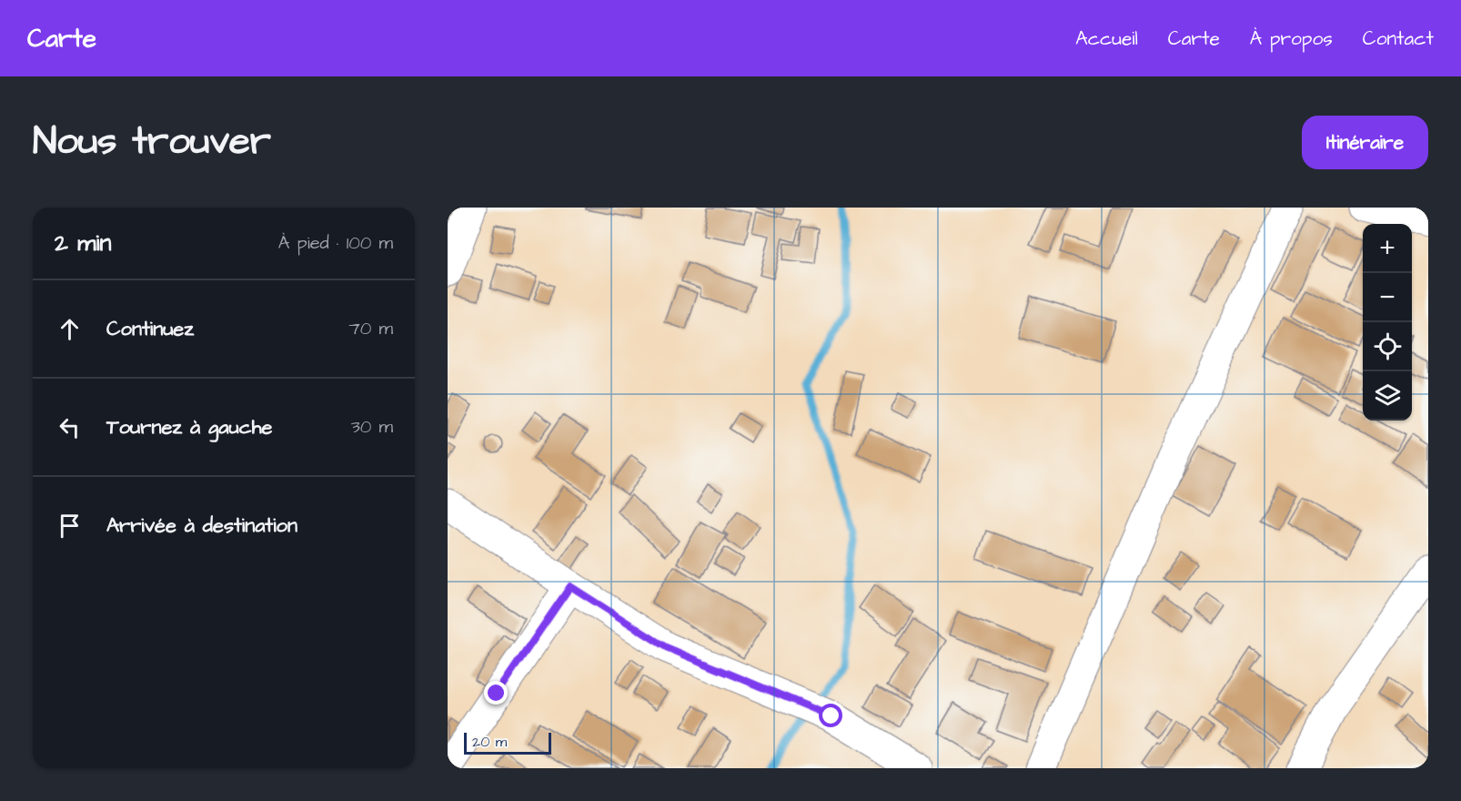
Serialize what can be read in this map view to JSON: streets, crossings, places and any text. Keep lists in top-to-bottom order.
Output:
{
  "scale_bar": "20 m",
  "page": {
    "header": "Carte",
    "nav": [
      "Accueil",
      "Carte",
      "À propos",
      "Contact"
    ],
    "title": "Nous trouver",
    "buttons": "Itinéraire",
    "heading": ["2 min", "À pied · 100 m"],
    "map_buttons": ["+", "−"],
    "list": [
      ["Continuez", "70 m"],
      ["Tournez à gauche", "30 m"],
      "Arrivée à destination"
    ],
    "scale": "20 m"
  }
}
